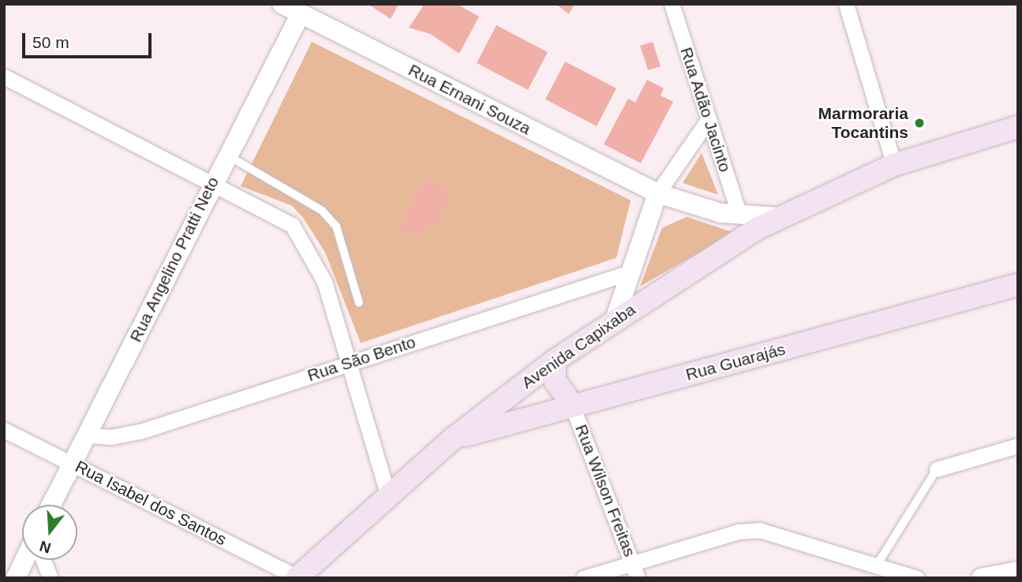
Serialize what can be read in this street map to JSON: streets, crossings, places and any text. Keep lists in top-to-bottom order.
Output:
{
  "streets": {
    "main road": ["Avenida Capixaba", "Rua Guarajás"],
    "street": [
      "Rua Ernani Souza",
      "Rua Adão Jacinto",
      "Rua Angelino Pratti Neto",
      "Rua São Bento",
      "Rua Wilson Freitas",
      "Rua Isabel dos Santos"
    ]
  },
  "crossings": [
    ["Rua Ernani Souza", "Rua Adão Jacinto"],
    ["Rua Ernani Souza", "Rua Angelino Pratti Neto"],
    ["Rua Ernani Souza", "Avenida Capixaba"],
    ["Rua Angelino Pratti Neto", "Rua São Bento"],
    ["Rua Angelino Pratti Neto", "Rua Isabel dos Santos"],
    ["Avenida Capixaba", "Rua Guarajás"],
    ["Avenida Capixaba", "Rua Isabel dos Santos"],
    ["Rua Guarajás", "Rua Wilson Freitas"]
  ],
  "places": ["Marmoraria Tocantins"],
  "scale_bar": "50 m",
  "north": "bottom"
}
